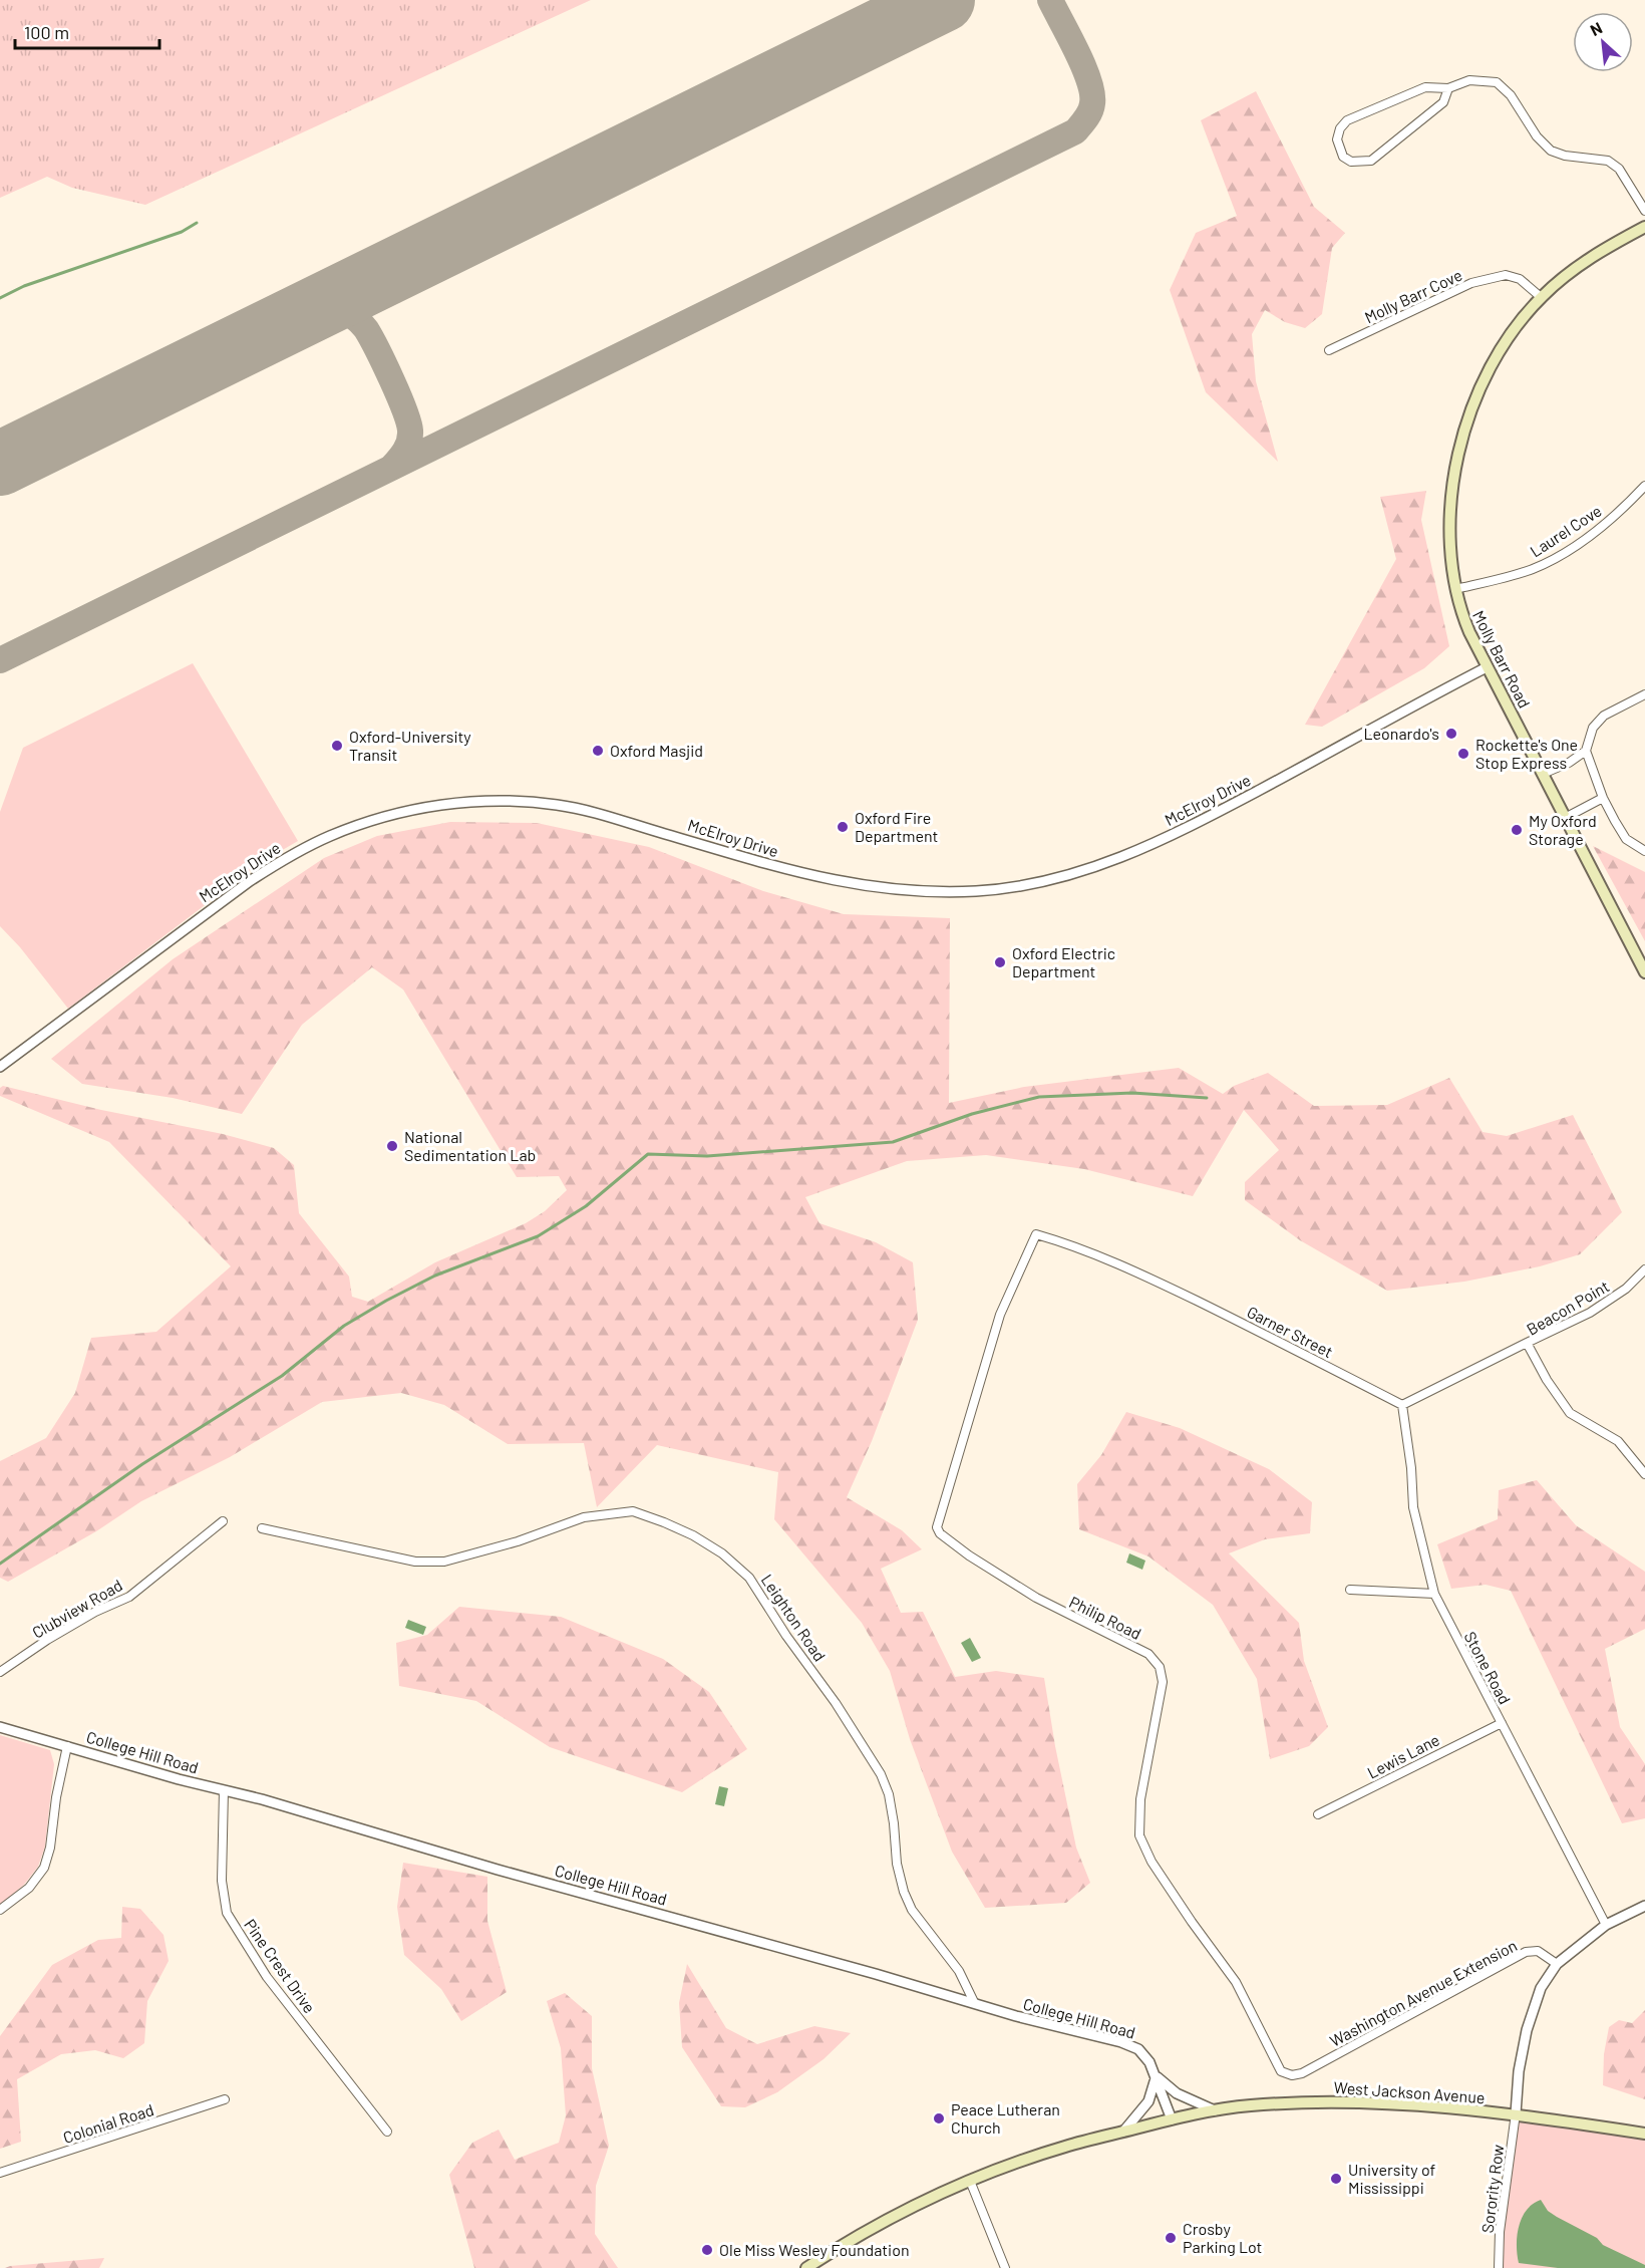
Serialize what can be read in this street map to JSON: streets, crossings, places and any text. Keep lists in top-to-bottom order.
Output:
{
  "streets": {
    "main road": ["Molly Barr Road", "West Jackson Avenue"],
    "street": [
      "Molly Barr Cove",
      "Laurel Cove",
      "McElroy Drive",
      "Beacon Point",
      "Garner Street",
      "Clubview Road",
      "Leighton Road",
      "Philip Road",
      "Stone Road",
      "College Hill Road",
      "Lewis Lane",
      "Pine Crest Drive",
      "Washington Avenue Extension",
      "Colonial Road",
      "Sorority Row"
    ]
  },
  "crossings": [
    ["Molly Barr Cove", "Molly Barr Road"],
    ["Laurel Cove", "Molly Barr Road"],
    ["Molly Barr Road", "McElroy Drive"],
    ["Garner Street", "Philip Road"],
    ["Garner Street", "Stone Road"],
    ["Leighton Road", "College Hill Road"],
    ["Philip Road", "Washington Avenue Extension"],
    ["Stone Road", "Lewis Lane"],
    ["College Hill Road", "Pine Crest Drive"],
    ["College Hill Road", "West Jackson Avenue"],
    ["West Jackson Avenue", "Sorority Row"]
  ],
  "places": [
    "Leonardo's",
    "Oxford-University Transit",
    "Oxford Masjid",
    "Rockette's One Stop Express",
    "Oxford Fire Department",
    "My Oxford Storage",
    "Oxford Electric Department",
    "National Sedimentation Lab",
    "Peace Lutheran Church",
    "University of Mississippi",
    "Crosby Parking Lot",
    "Ole Miss Wesley Foundation"
  ],
  "scale_bar": "100 m",
  "north": "top left"
}
